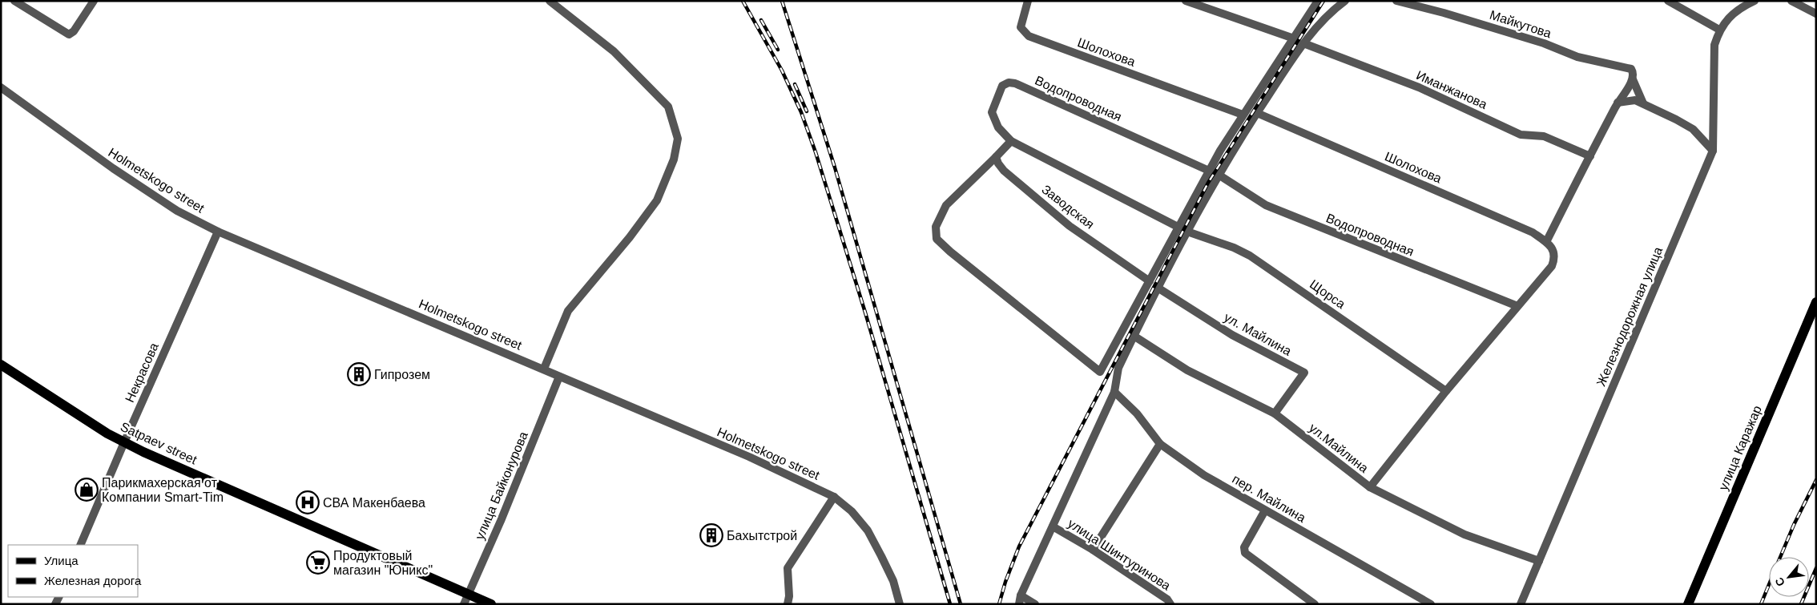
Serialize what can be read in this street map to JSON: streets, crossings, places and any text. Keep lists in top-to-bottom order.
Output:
{
  "streets": {
    "main road": ["Satpaev street", "улица Каражар"],
    "street": [
      "Майкутова",
      "Шолохова",
      "Иманжанова",
      "Водопроводная",
      "Holmetskogo street",
      "Заводская",
      "Щорса",
      "Железнодорожная улица",
      "ул. Майлина",
      "Некрасова",
      "ул.Майлина",
      "улица Байконурова",
      "пер. Майлина",
      "улица Шинтуринова"
    ]
  },
  "crossings": [
    ["Шолохова", "Водопроводная"],
    ["Holmetskogo street", "Некрасова"],
    ["Holmetskogo street", "улица Байконурова"],
    ["Железнодорожная улица", "ул.Майлина"],
    ["ул. Майлина", "ул.Майлина"],
    ["Некрасова", "Satpaev street"],
    ["Satpaev street", "улица Байконурова"]
  ],
  "places": {
    "building": ["Гипрозем", "Бахытстрой"],
    "shop": ["Парикмахерская от Компании Smart-Tim"],
    "hospital": ["СВА Макенбаева"],
    "supermarket": ["Продуктовый магазин \"Юникс\""]
  },
  "legend": ["Улица", "Железная дорога"],
  "north": "bottom left"
}
